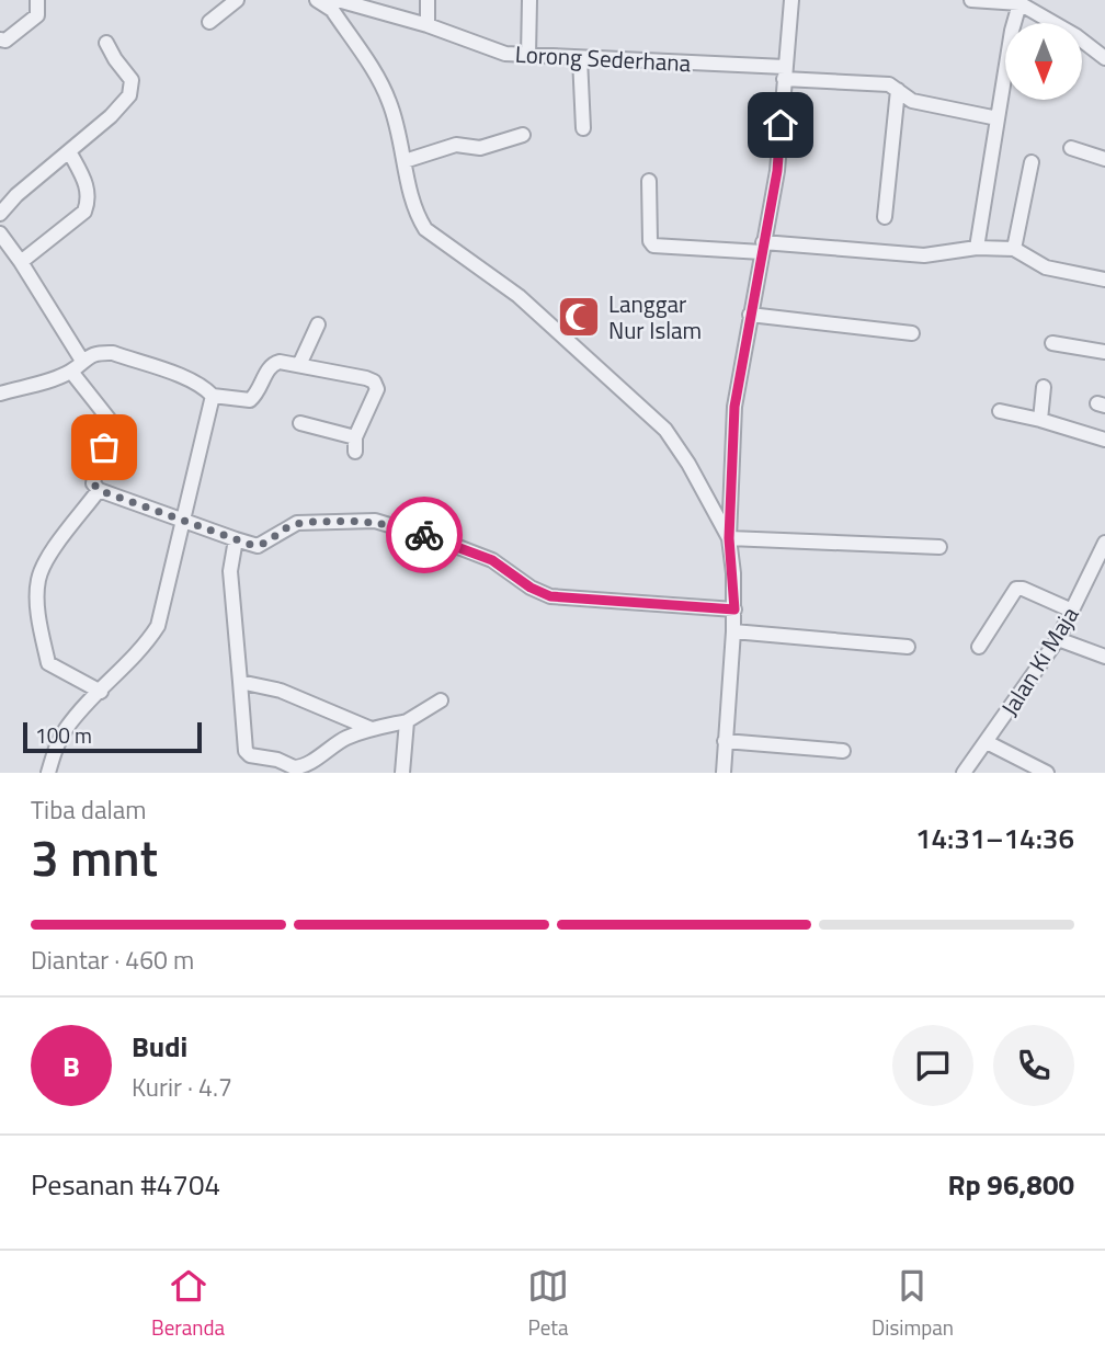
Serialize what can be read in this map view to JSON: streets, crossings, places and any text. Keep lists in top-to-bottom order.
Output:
{
  "streets": {
    "street": ["Lorong Sederhana", "Jalan Ki Maja"]
  },
  "places": {
    "mosque": ["Langgar Nur Islam"]
  },
  "scale_bar": "100 m",
  "north": "bottom",
  "page": {
    "scale": "100 m",
    "heading": ["3 mnt", "Tiba dalam", "14:31–14:36"],
    "panel": [
      "Budi",
      "Kurir · 4.7",
      "Pesanan #4704",
      "Rp 96,800"
    ],
    "bar": "Diantar · 460 m",
    "round": "B",
    "tabs": ["Beranda", "Peta", "Disimpan"]
  }
}
